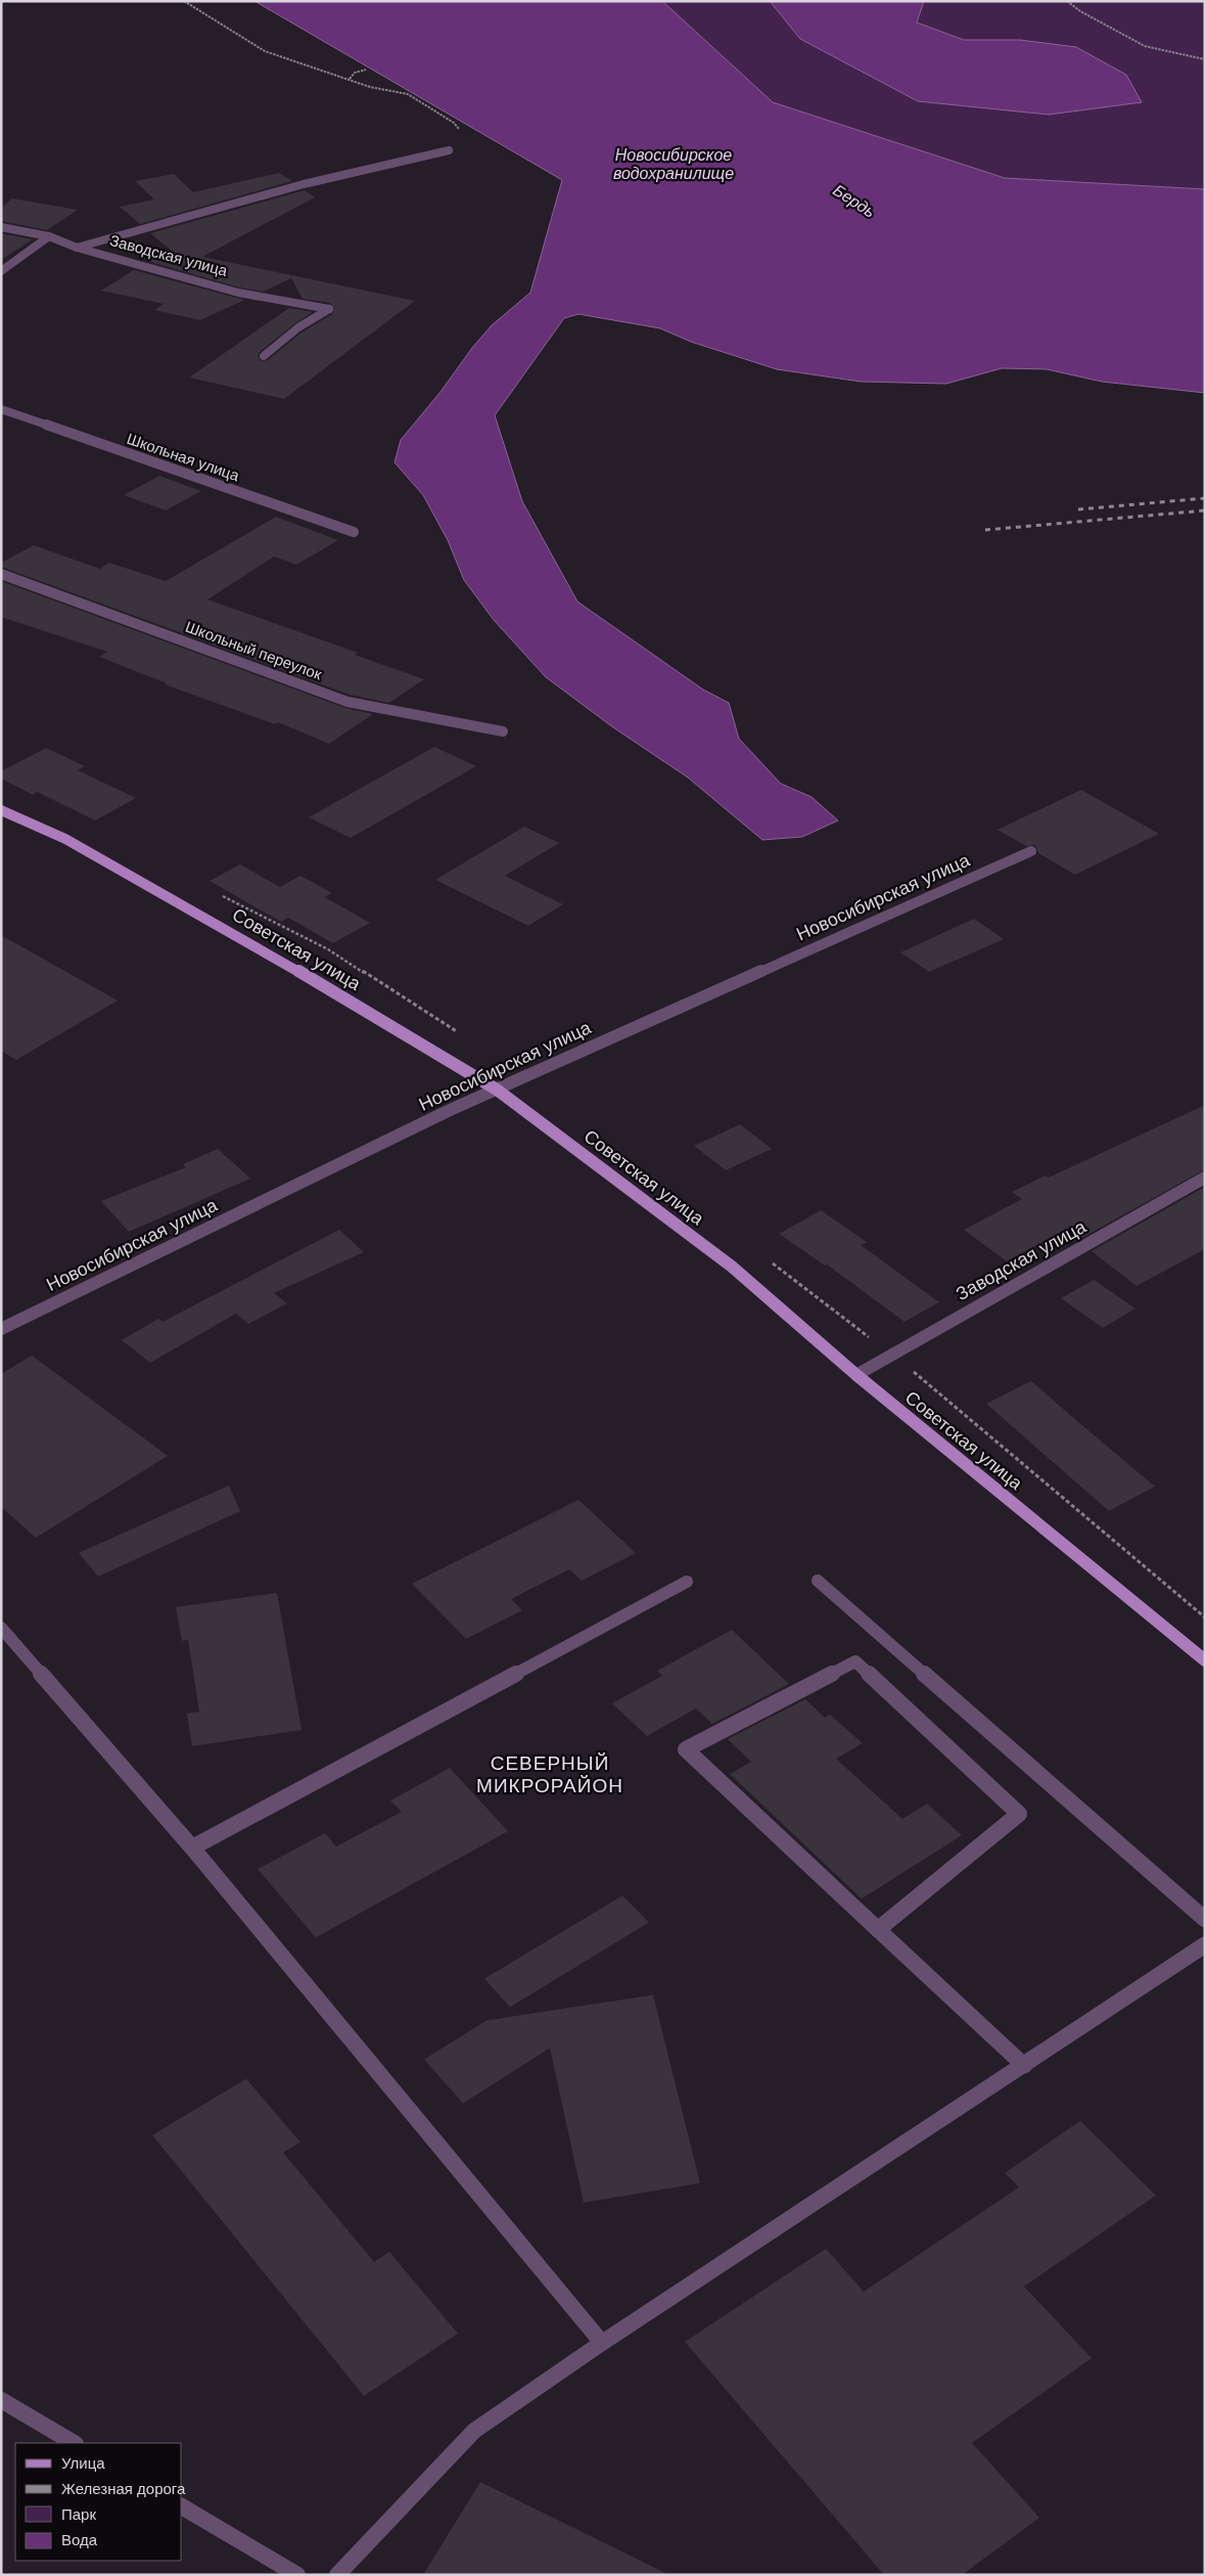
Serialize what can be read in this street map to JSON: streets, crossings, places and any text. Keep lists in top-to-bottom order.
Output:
{
  "streets": {
    "main road": ["Советская улица"],
    "street": [
      "Заводская улица",
      "Школьная улица",
      "Школьный переулок",
      "Новосибирская улица"
    ]
  },
  "crossings": [
    ["Заводская улица", "Советская улица"],
    ["Новосибирская улица", "Советская улица"]
  ],
  "districts": ["СЕВЕРНЫЙ МИКРОРАЙОН"],
  "water": ["Новосибирское водохранилище", "Бердь"],
  "legend": [
    "Улица",
    "Железная дорога",
    "Парк",
    "Вода"
  ]
}
